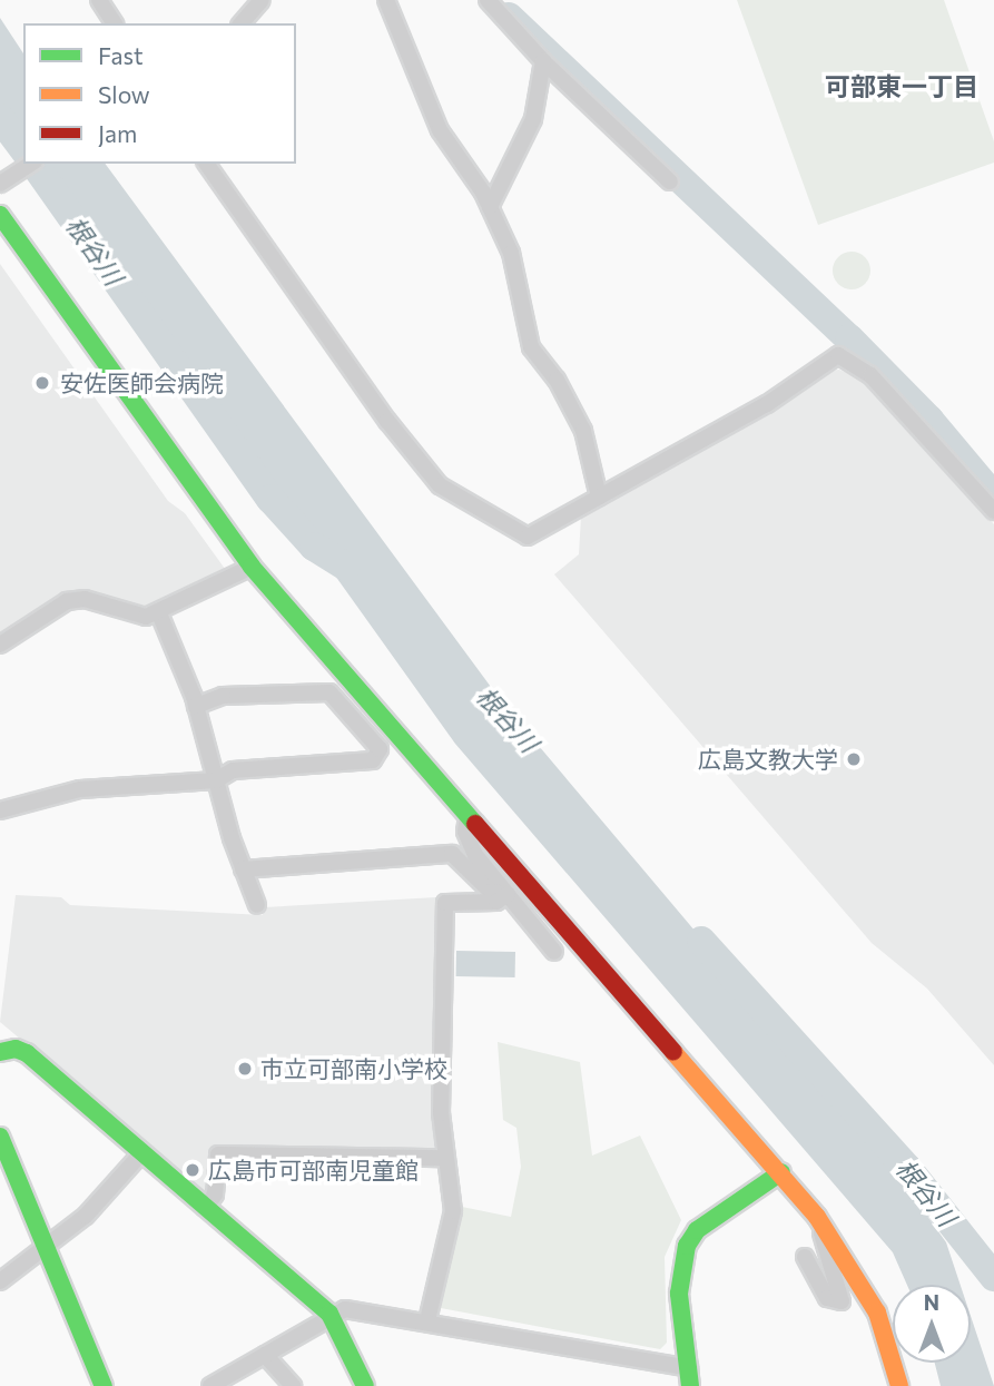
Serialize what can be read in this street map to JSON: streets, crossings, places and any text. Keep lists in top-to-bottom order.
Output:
{
  "districts": ["可部東一丁目"],
  "water": ["根谷川"],
  "places": [
    "安佐医師会病院",
    "広島文教大学",
    "市立可部南小学校",
    "広島市可部南児童館"
  ],
  "legend": ["Fast", "Slow", "Jam"],
  "north": "top"
}
